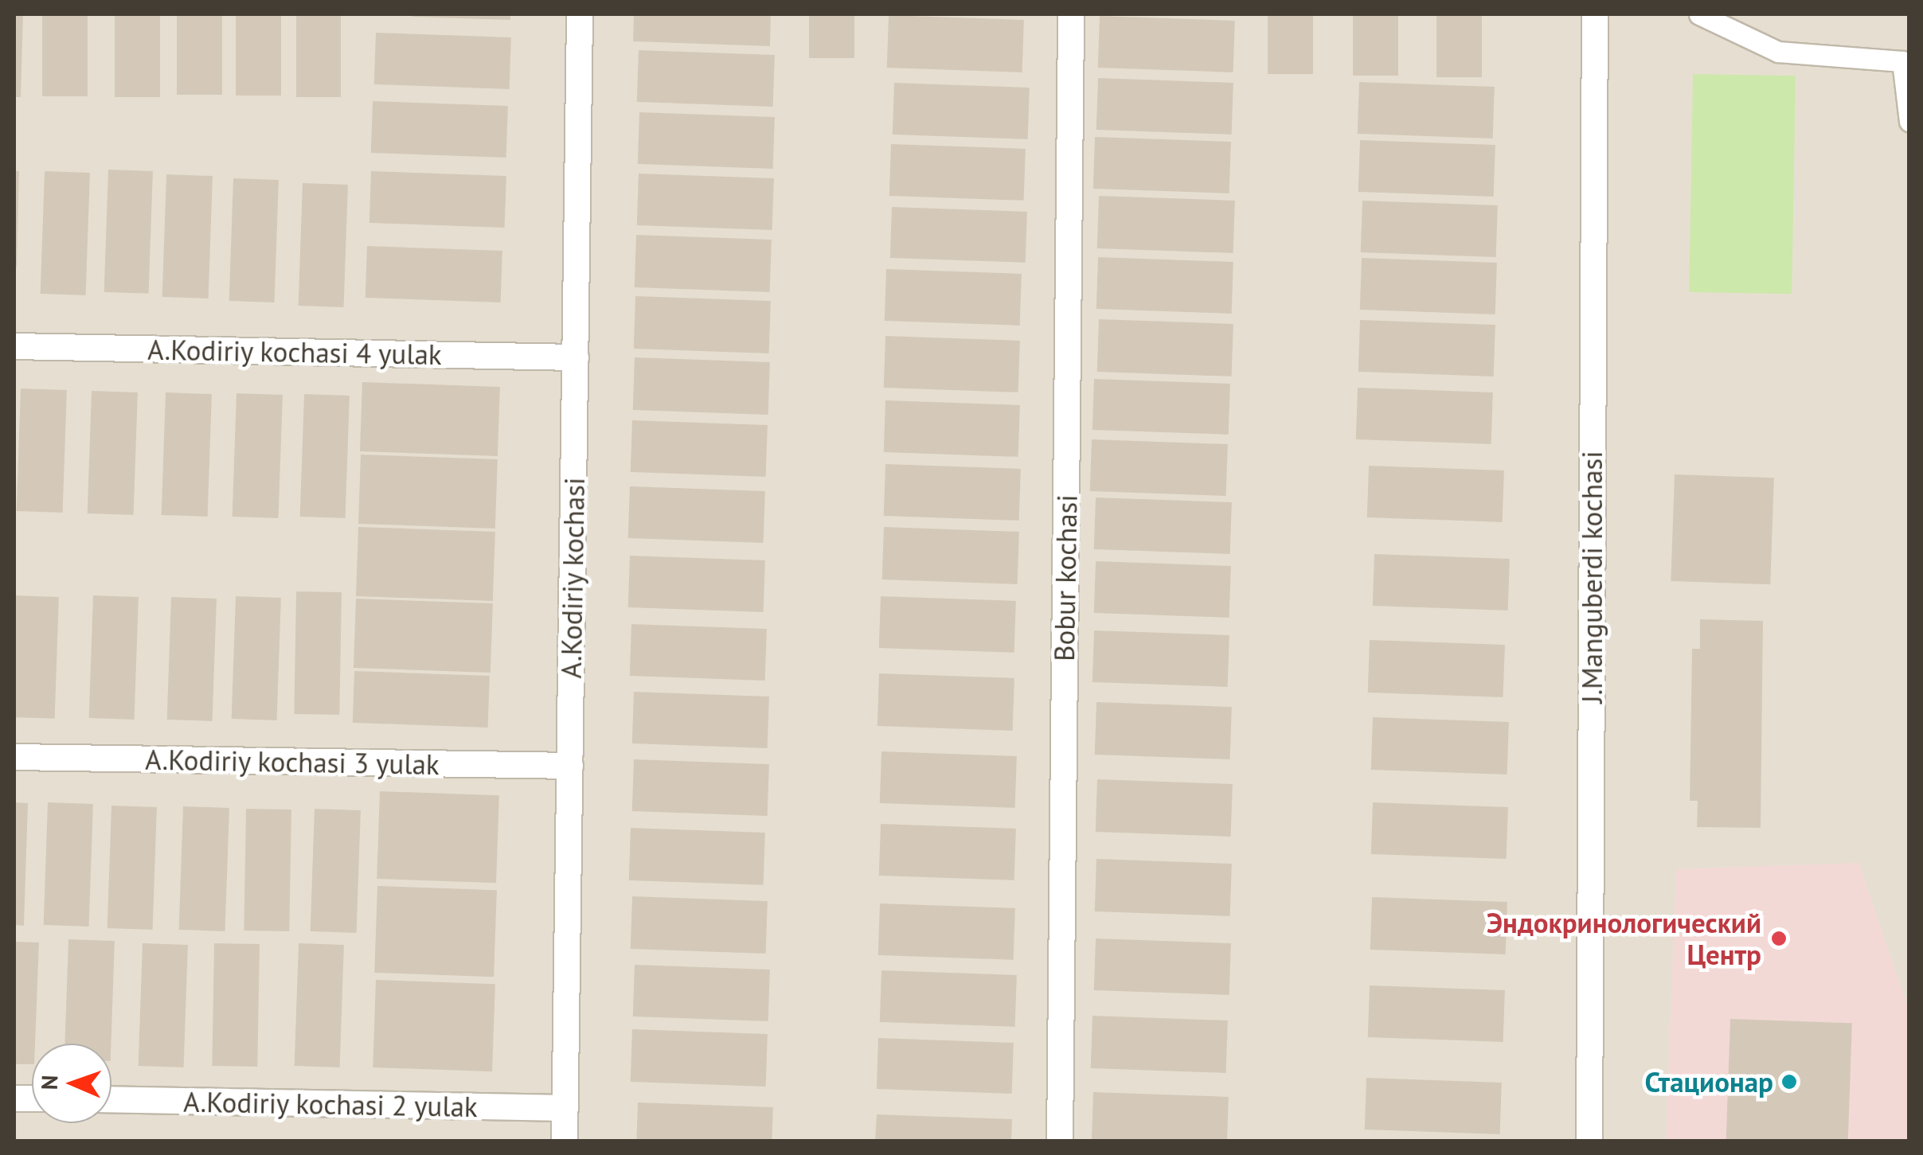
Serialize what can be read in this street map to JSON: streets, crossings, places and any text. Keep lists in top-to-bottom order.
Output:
{
  "streets": {
    "street": [
      "A.Kodiriy kochasi 4 yulak",
      "J.Manguberdi kochasi",
      "A.Kodiriy kochasi",
      "Bobur kochasi",
      "A.Kodiriy kochasi 3 yulak",
      "A.Kodiriy kochasi 2 yulak"
    ]
  },
  "crossings": [
    ["A.Kodiriy kochasi 4 yulak", "A.Kodiriy kochasi"],
    ["A.Kodiriy kochasi", "A.Kodiriy kochasi 3 yulak"],
    ["A.Kodiriy kochasi", "A.Kodiriy kochasi 2 yulak"]
  ],
  "places": ["Эндокринологический Центр", "Стационар"],
  "north": "left"
}
